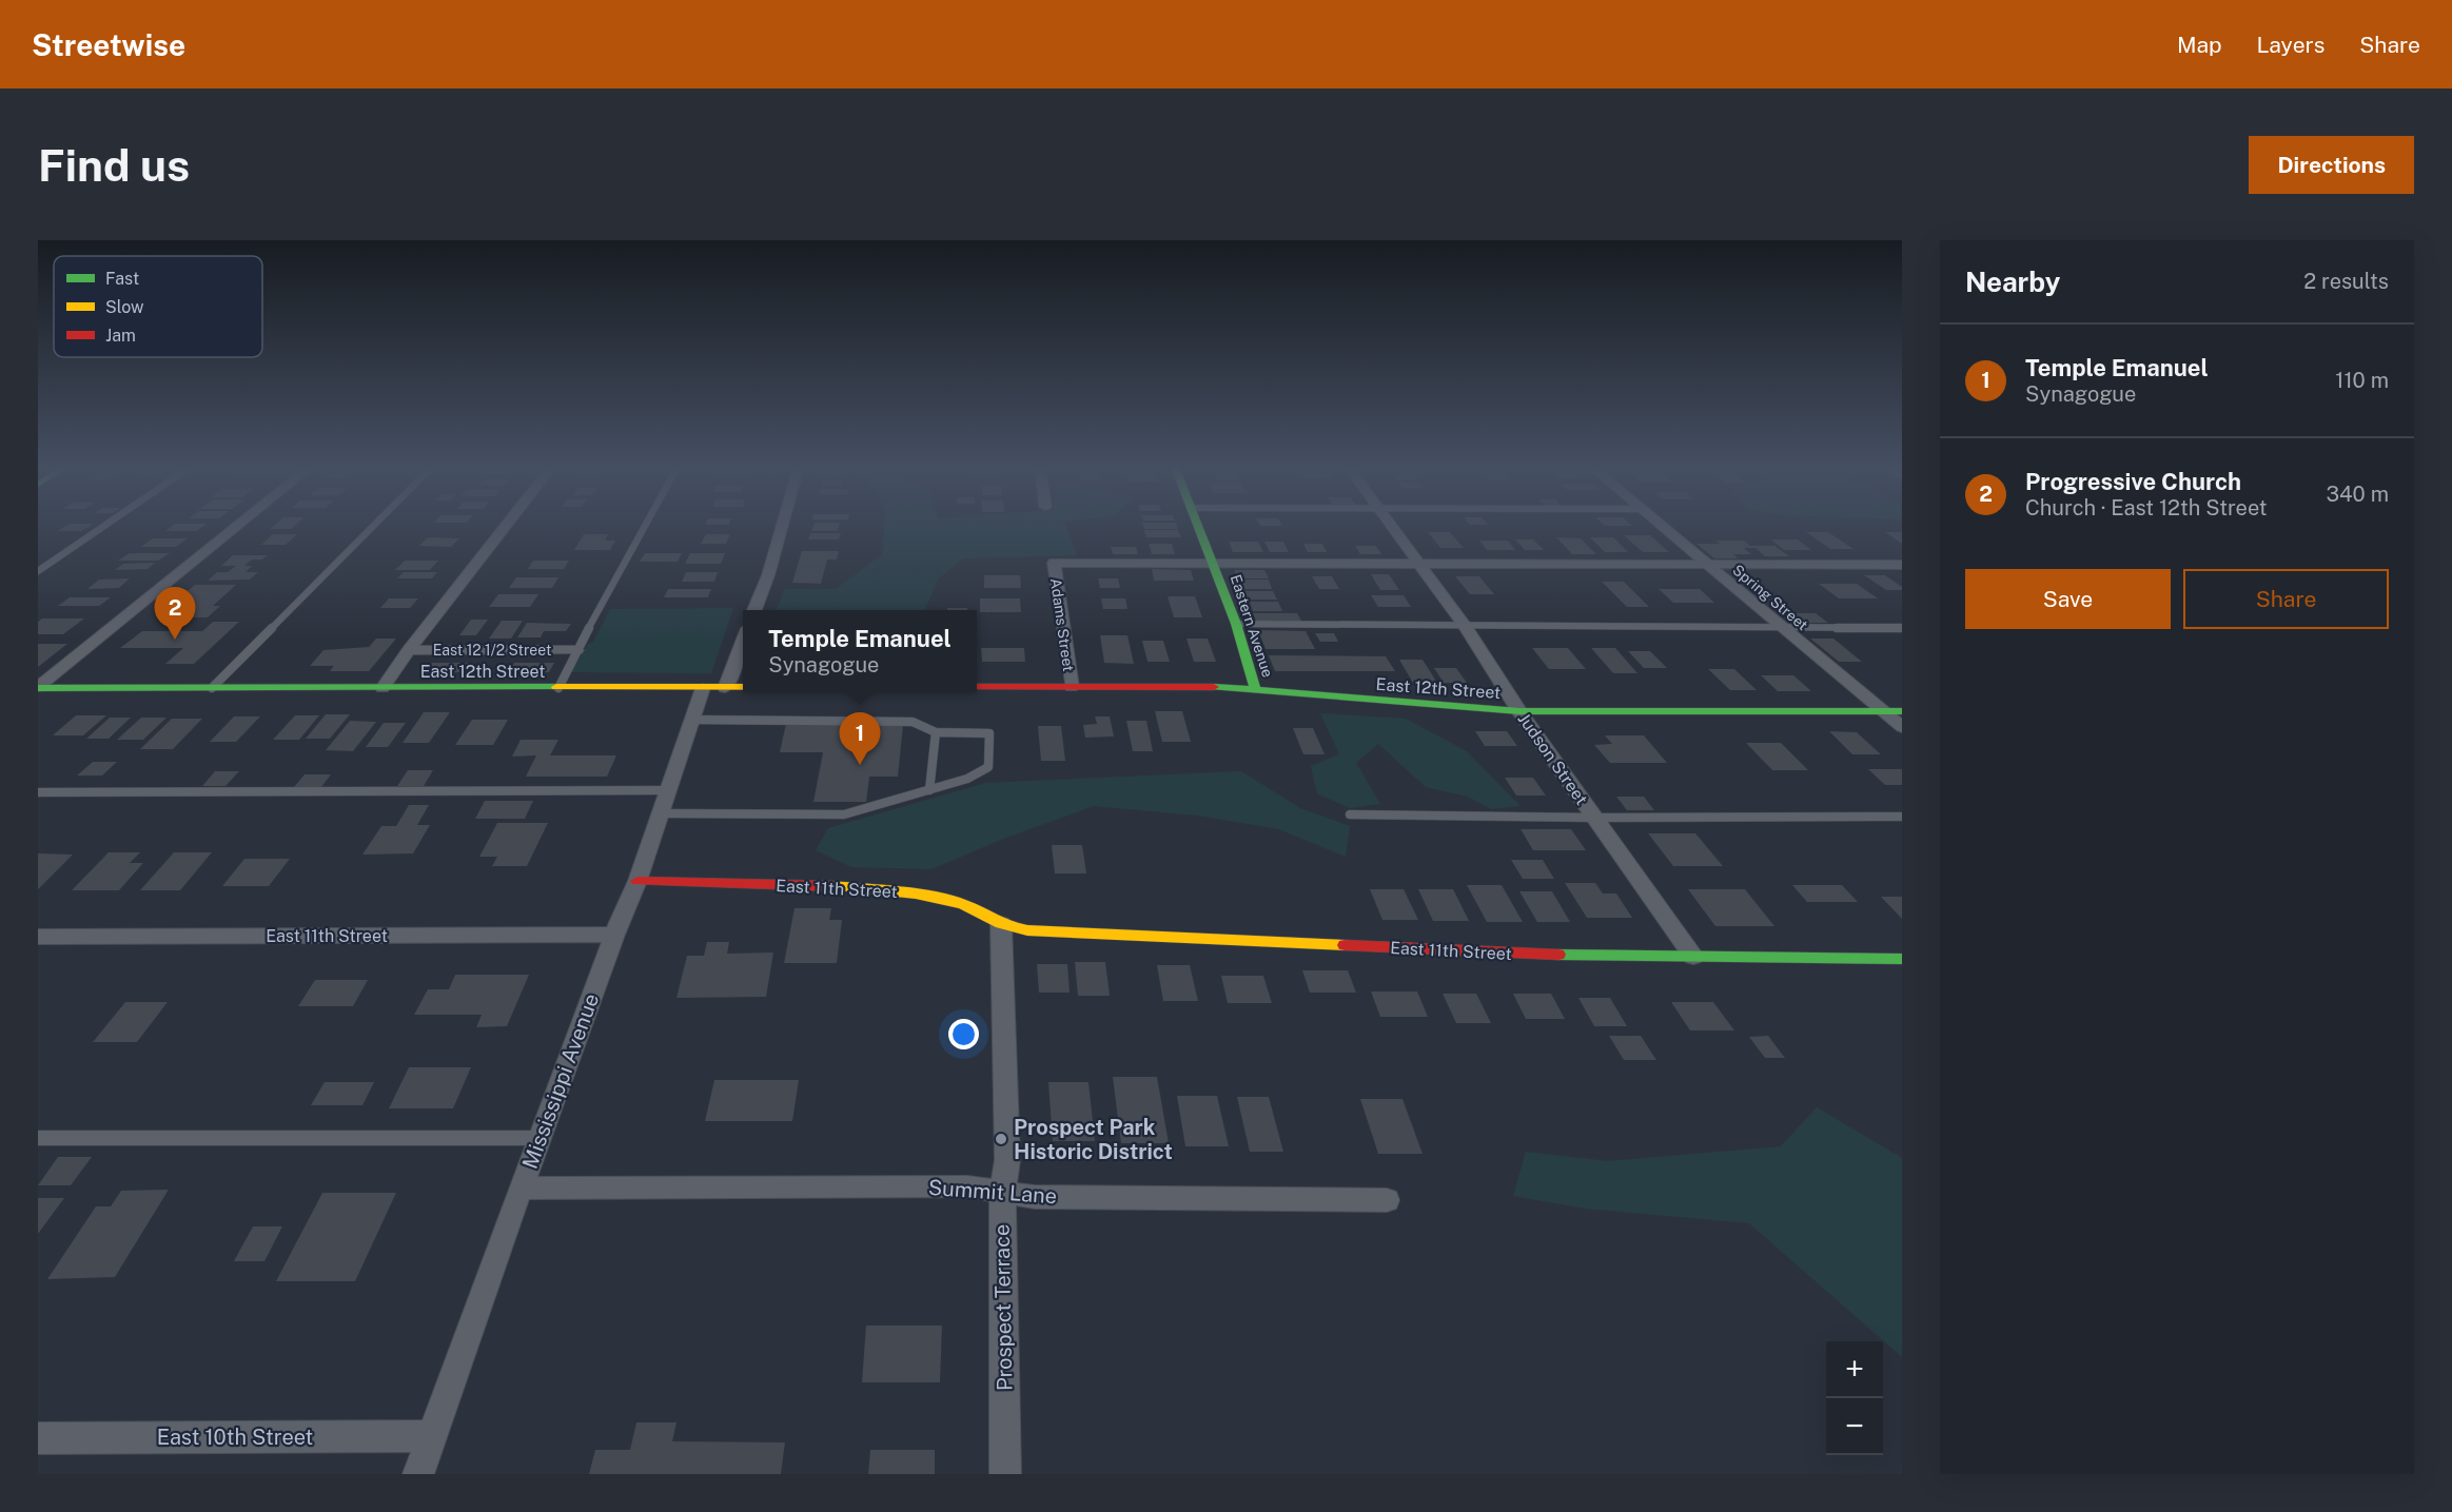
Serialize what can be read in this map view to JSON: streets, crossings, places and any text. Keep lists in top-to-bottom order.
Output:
{
  "streets": {
    "street": [
      "Spring Street",
      "Adams Street",
      "Eastern Avenue",
      "East 12 1/2 Street",
      "East 12th Street",
      "Judson Street",
      "East 11th Street",
      "Mississippi Avenue",
      "Summit Lane",
      "Prospect Terrace",
      "East 10th Street"
    ]
  },
  "crossings": [
    ["Spring Street", "East 12th Street"],
    ["Adams Street", "Eastern Avenue"],
    ["Adams Street", "East 12th Street"],
    ["Eastern Avenue", "East 12th Street"],
    ["East 12th Street", "Judson Street"],
    ["East 12th Street", "Mississippi Avenue"],
    ["Judson Street", "East 11th Street"],
    ["East 11th Street", "Mississippi Avenue"],
    ["East 11th Street", "Prospect Terrace"],
    ["Mississippi Avenue", "Summit Lane"],
    ["Mississippi Avenue", "East 10th Street"],
    ["Summit Lane", "Prospect Terrace"]
  ],
  "places": ["Prospect Park Historic District"],
  "legend": ["Fast", "Slow", "Jam"],
  "page": {
    "header": "Streetwise",
    "nav": ["Map", "Layers", "Share"],
    "buttons": [
      "Directions",
      ["Save", "Share"]
    ],
    "title": "Find us",
    "heading": ["Nearby", "2 results"],
    "list": [
      {
        "mark": "1",
        "name": "Temple Emanuel",
        "note": "Synagogue",
        "value": "110 m"
      },
      {
        "mark": "2",
        "name": "Progressive Church",
        "note": "Church · East 12th Street",
        "value": "340 m"
      }
    ],
    "pins": ["2", "1"],
    "popup": ["Temple Emanuel", "Synagogue"],
    "map_buttons": ["+", "−"]
  }
}
